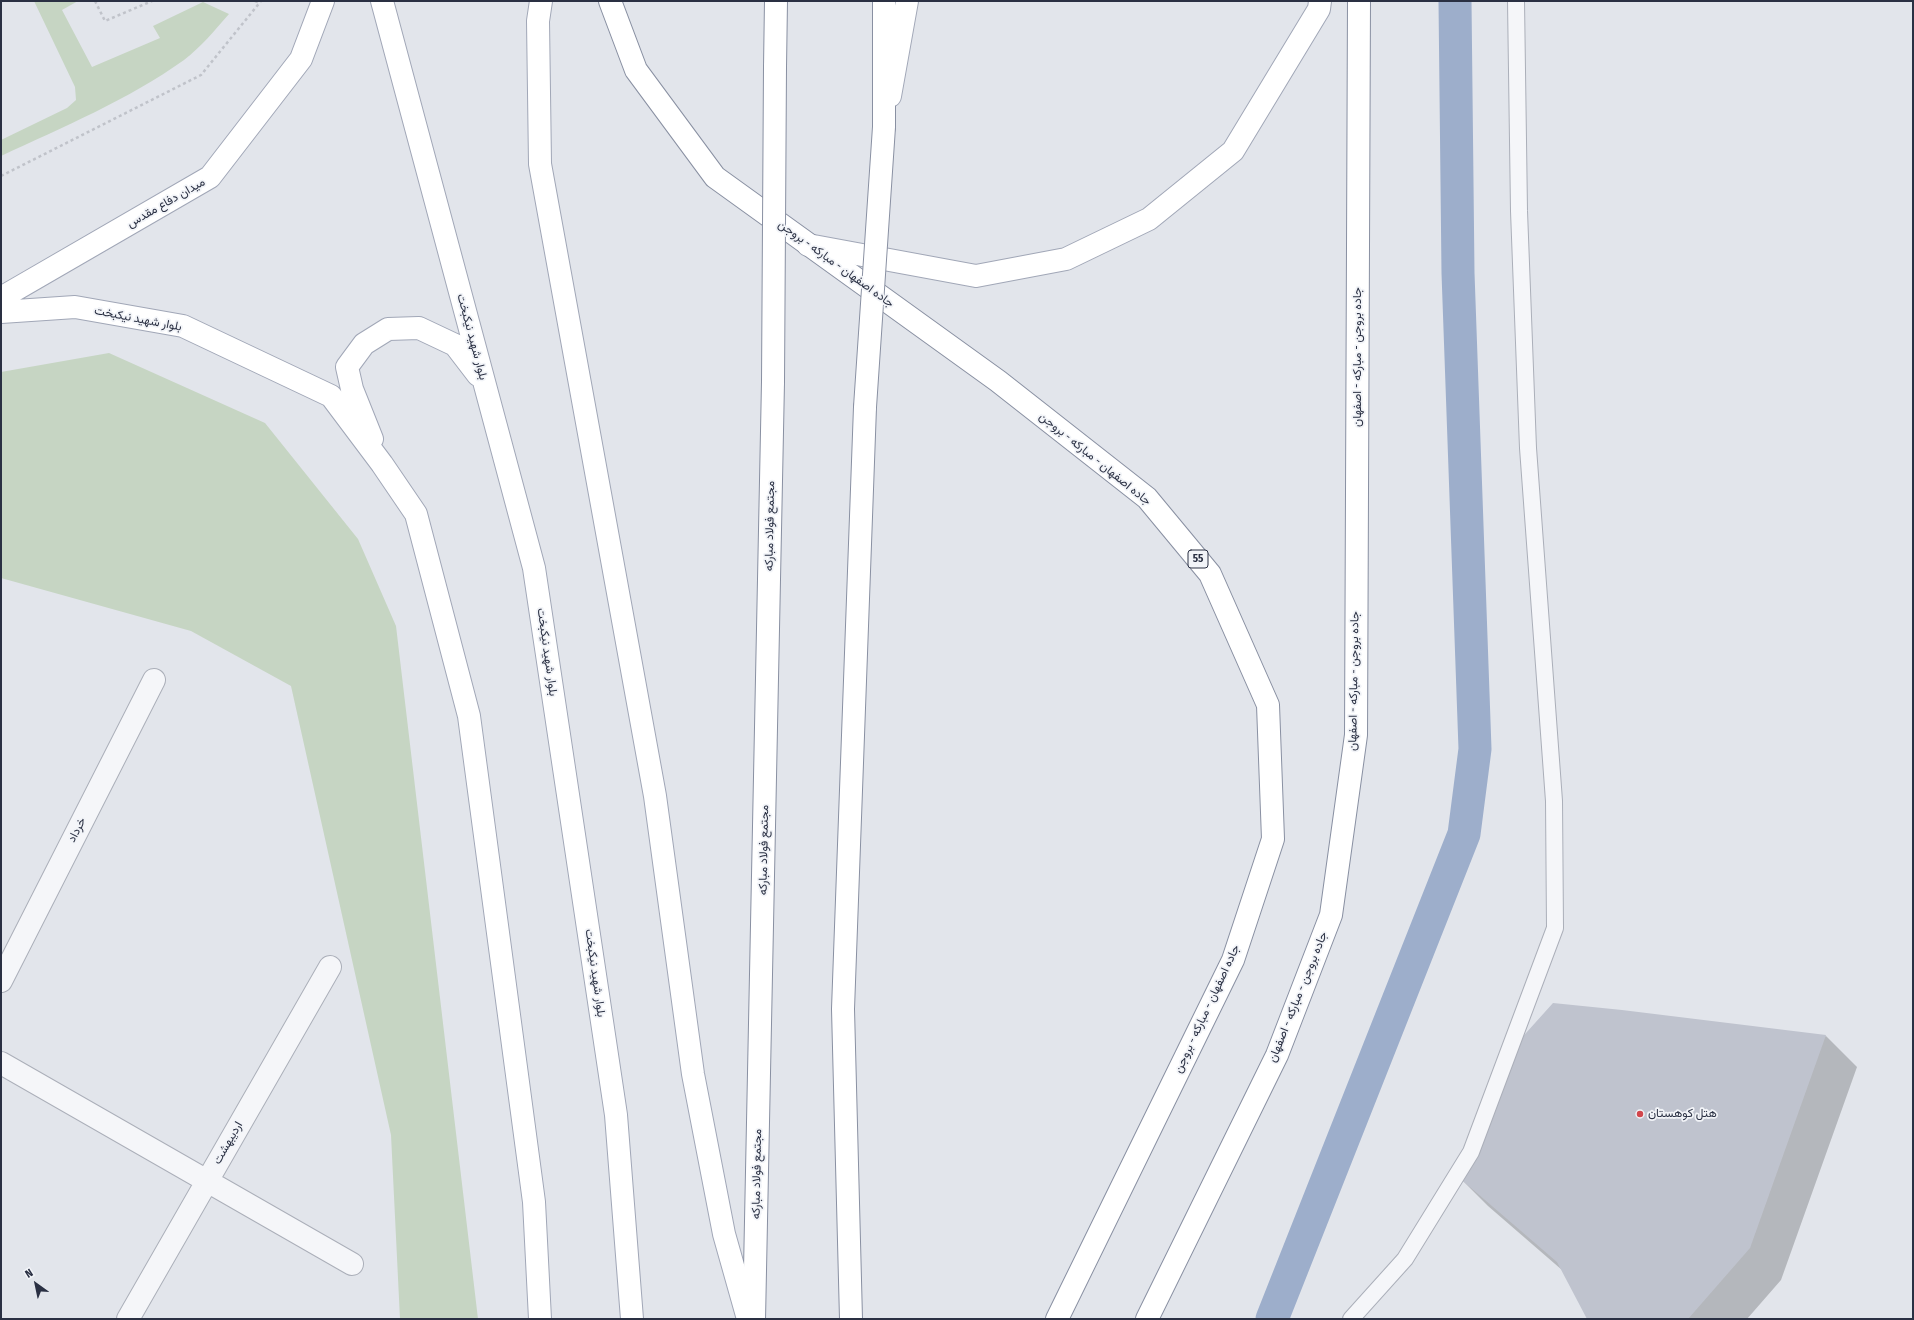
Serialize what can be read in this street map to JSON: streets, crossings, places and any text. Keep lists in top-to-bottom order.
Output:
{
  "streets": {
    "main road": [
      "میدان دفاع مقدس",
      "جاده اصفهان - مبارکه - بروجن",
      "بلوار شهید نیکبخت",
      "جاده بروجن - مبارکه - اصفهان",
      "مجتمع فولاد مبارکه",
      "55"
    ],
    "street": ["خرداد", "اردیبهشت"]
  },
  "places": ["هتل کوهستان"],
  "north": "top left"
}
